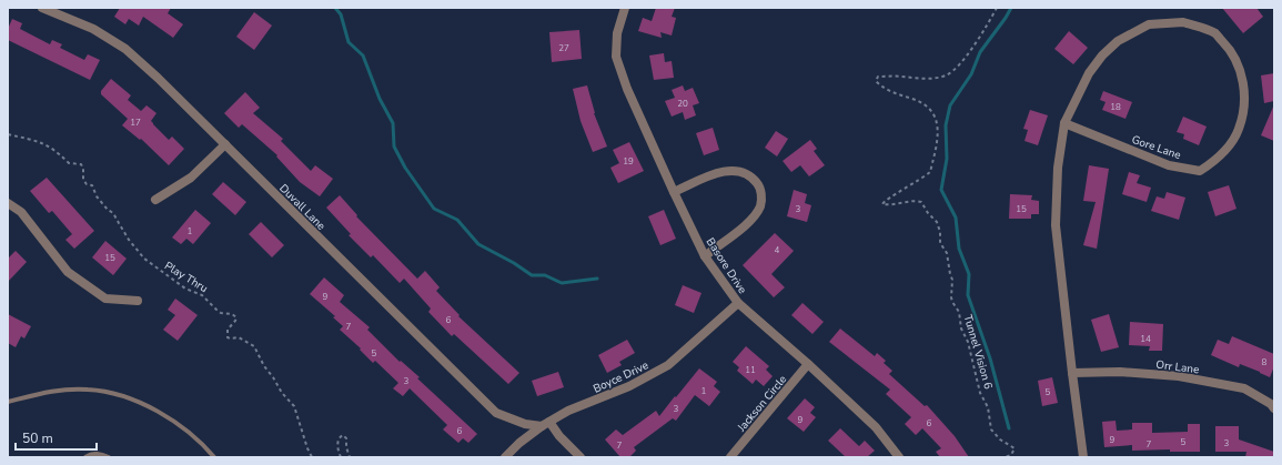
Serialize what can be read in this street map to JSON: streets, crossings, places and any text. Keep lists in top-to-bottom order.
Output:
{
  "streets": {
    "street": [
      "Gore Lane",
      "Duvall Lane",
      "Basore Drive",
      "Orr Lane",
      "Boyce Drive",
      "Jackson Circle"
    ],
    "path": ["Play Thru", "Tunnel Vision 6"]
  },
  "crossings": [
    ["Gore Lane", "Orr Lane"],
    ["Duvall Lane", "Boyce Drive"],
    ["Basore Drive", "Boyce Drive"],
    ["Basore Drive", "Jackson Circle"]
  ],
  "house_numbers": [
    "27",
    "20",
    "18",
    "17",
    "19",
    "3",
    "15",
    "1",
    "4",
    "15",
    "9",
    "6",
    "7",
    "14",
    "5",
    "8",
    "11",
    "3",
    "1",
    "5",
    "3",
    "9",
    "6",
    "6",
    "9",
    "5",
    "3",
    "7",
    "7"
  ],
  "scale_bar": "50 m"
}
